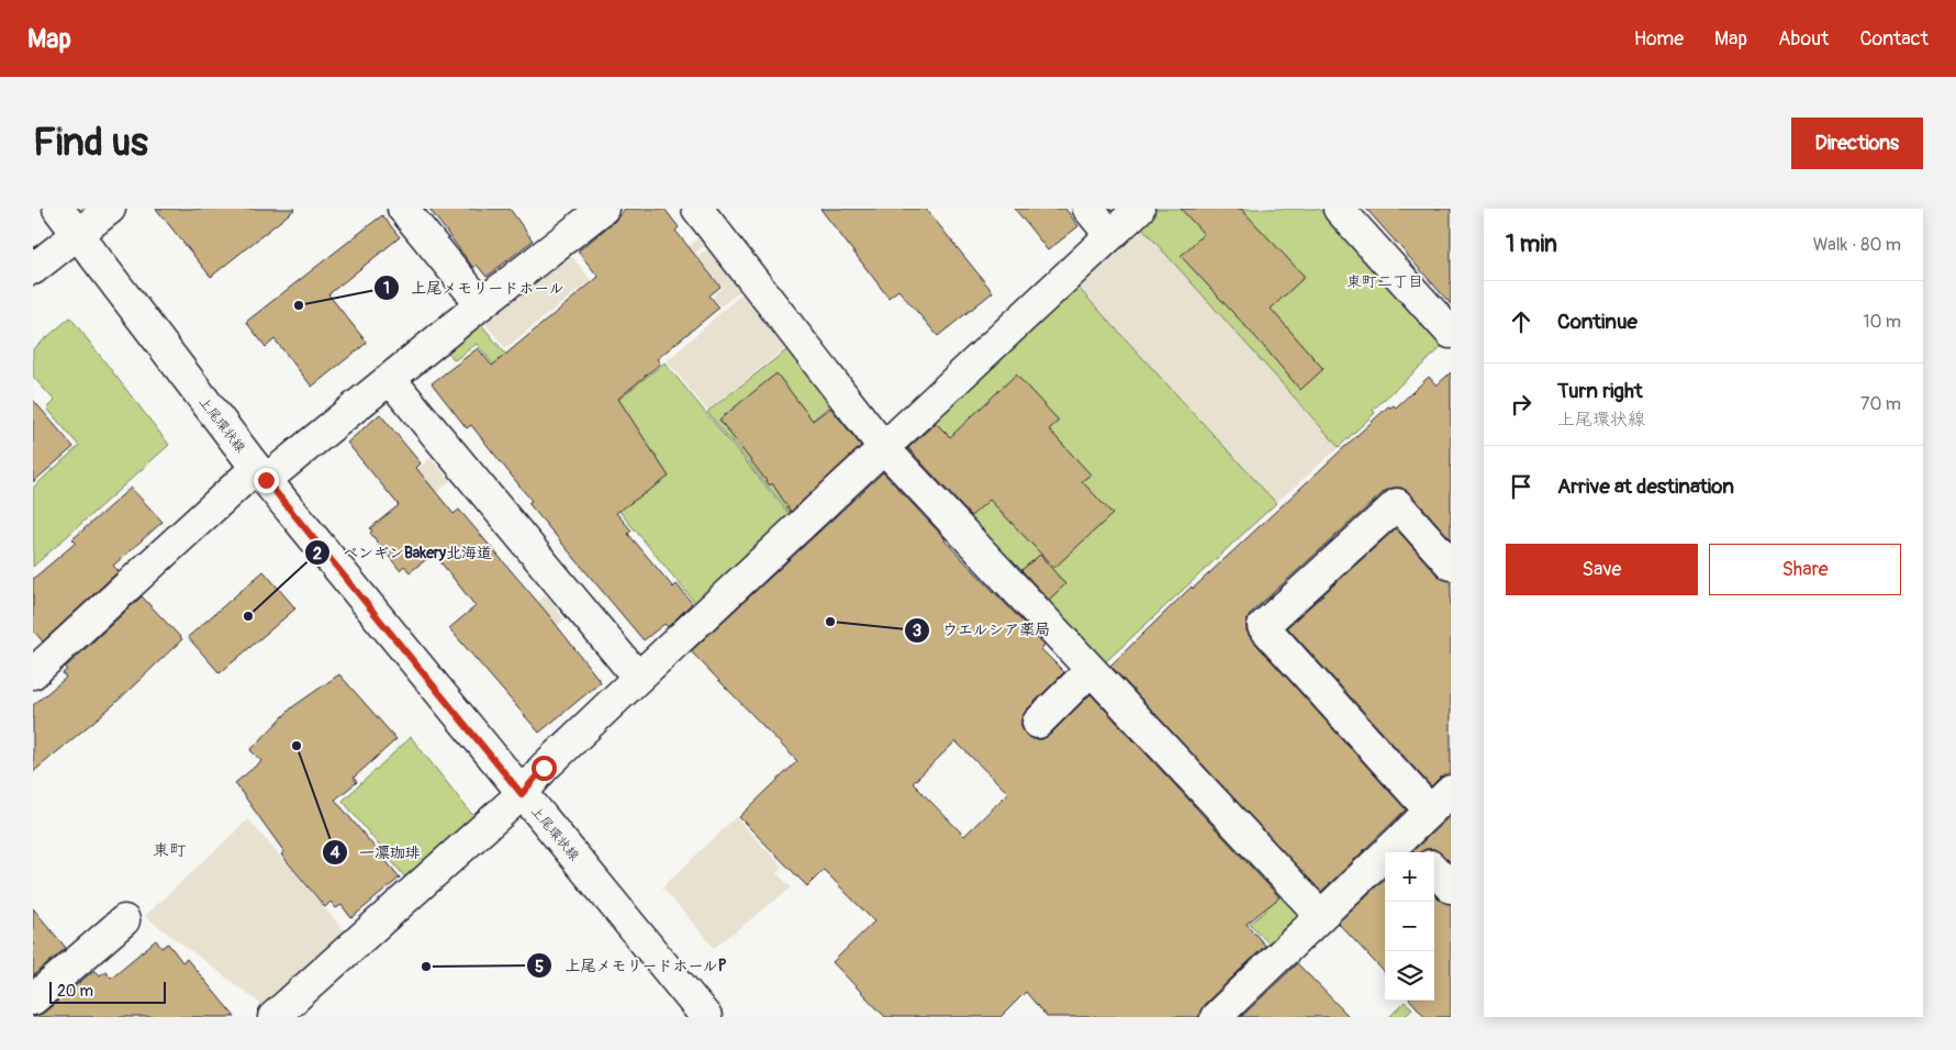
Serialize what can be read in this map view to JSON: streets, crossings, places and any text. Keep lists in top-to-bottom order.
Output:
{
  "streets": {
    "street": ["上尾環状線"]
  },
  "districts": ["東町二丁目", "東町"],
  "places": [
    "上尾メモリードホール",
    "ペンギンBakery北海道",
    "ウエルシア薬局",
    "一凛珈琲",
    "上尾メモリードホールP"
  ],
  "scale_bar": "20 m",
  "page": {
    "header": "Map",
    "nav": [
      "Home",
      "Map",
      "About",
      "Contact"
    ],
    "buttons": [
      "Directions",
      ["Save", "Share"]
    ],
    "title": "Find us",
    "heading": ["1 min", "Walk · 80 m"],
    "list": [
      ["Continue", "10 m"],
      ["Turn right", "上尾環状線", "70 m"],
      "Arrive at destination"
    ],
    "map_buttons": ["+", "−"],
    "scale": "20 m"
  }
}
